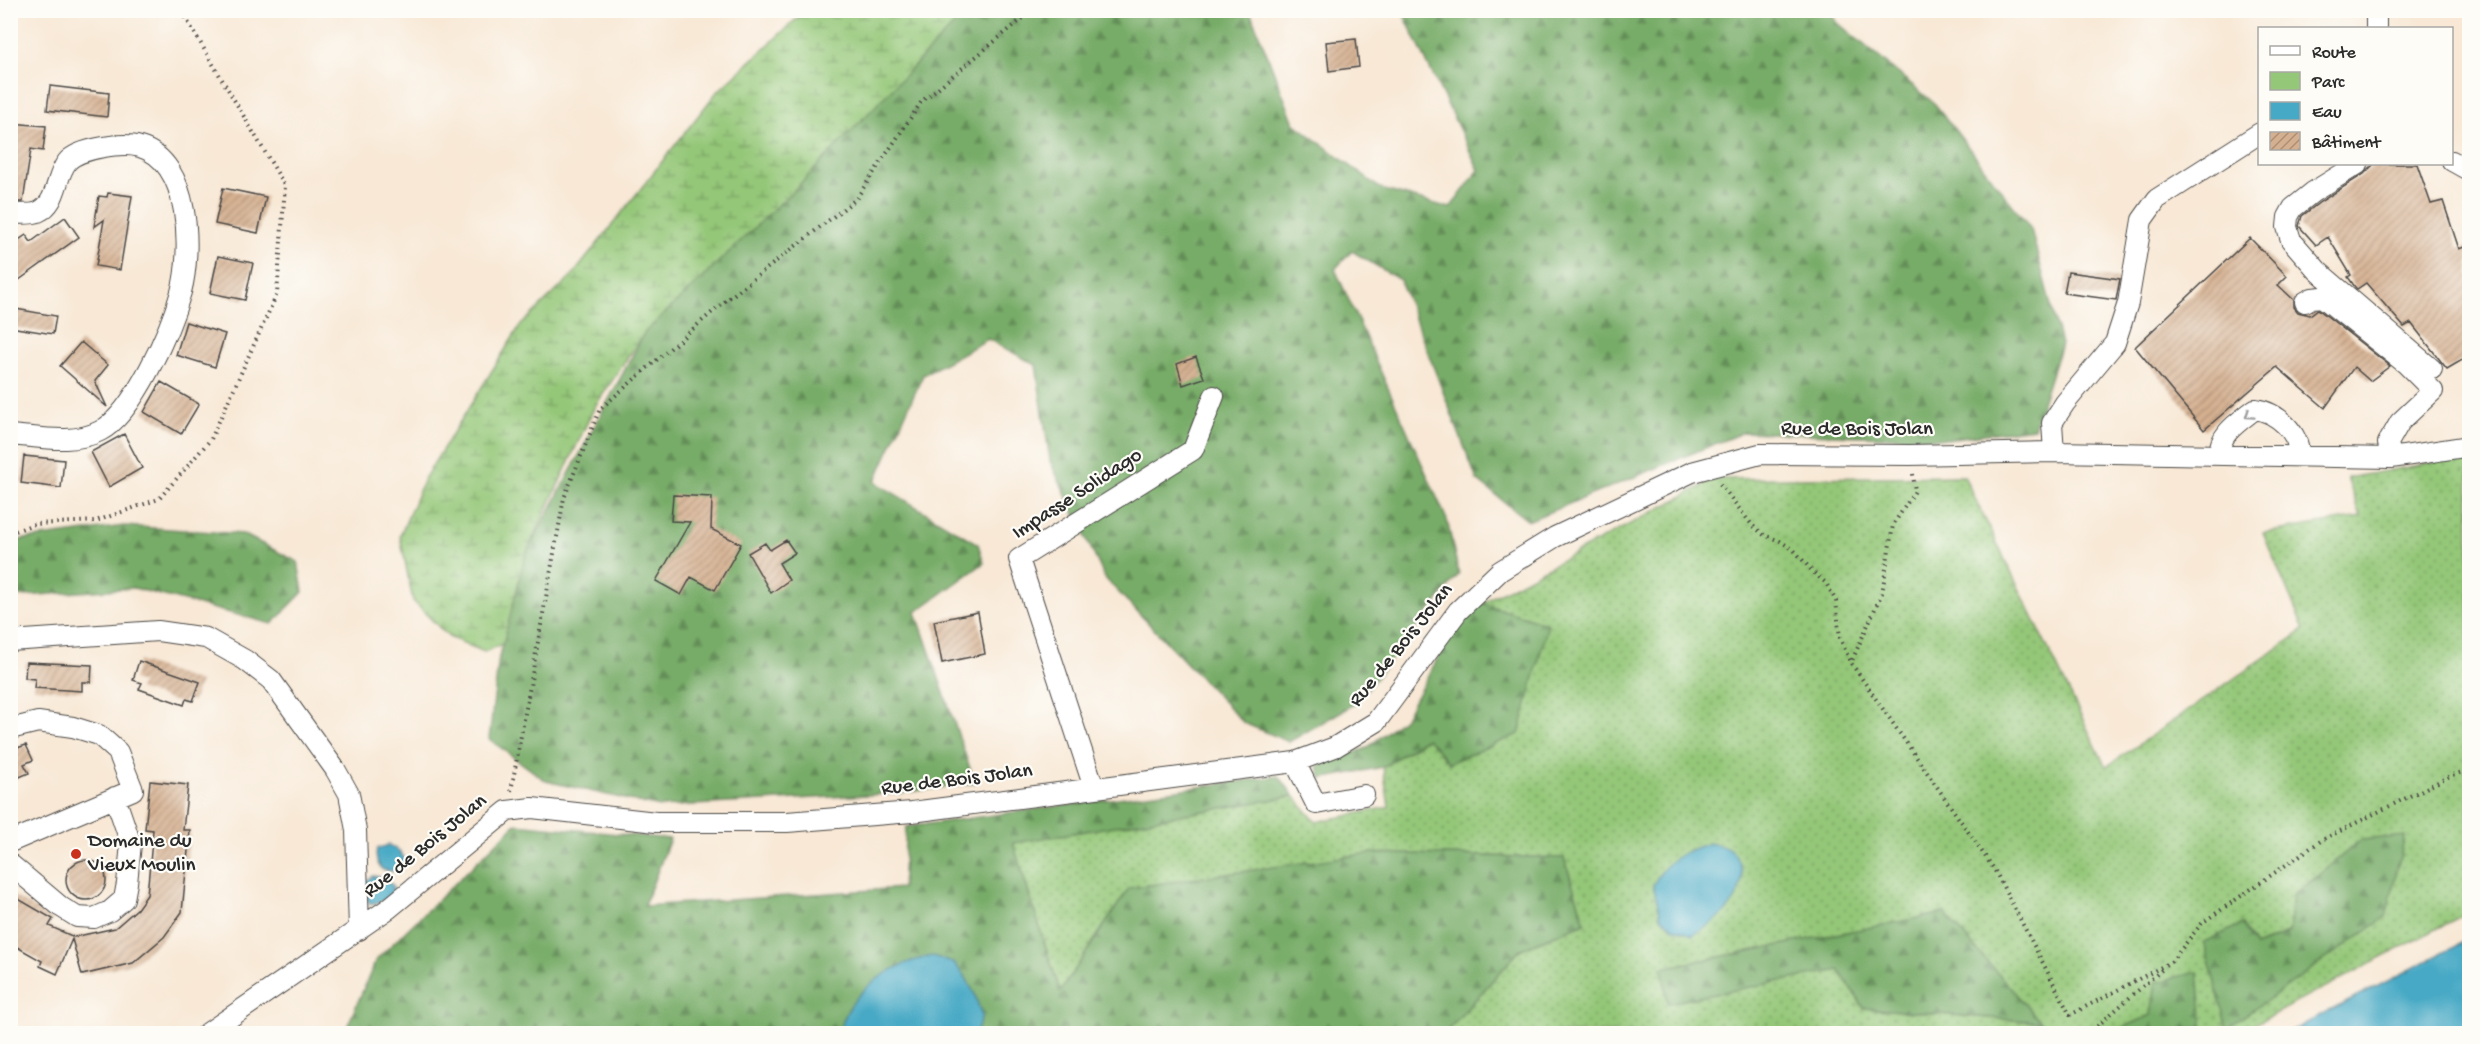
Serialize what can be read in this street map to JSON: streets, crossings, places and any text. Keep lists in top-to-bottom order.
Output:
{
  "streets": {
    "street": ["Rue de Bois Jolan", "Impasse Solidago"]
  },
  "crossings": [
    ["Rue de Bois Jolan", "Impasse Solidago"]
  ],
  "places": ["Domaine du Vieux Moulin"],
  "legend": [
    "Route",
    "Parc",
    "Eau",
    "Bâtiment"
  ]
}
